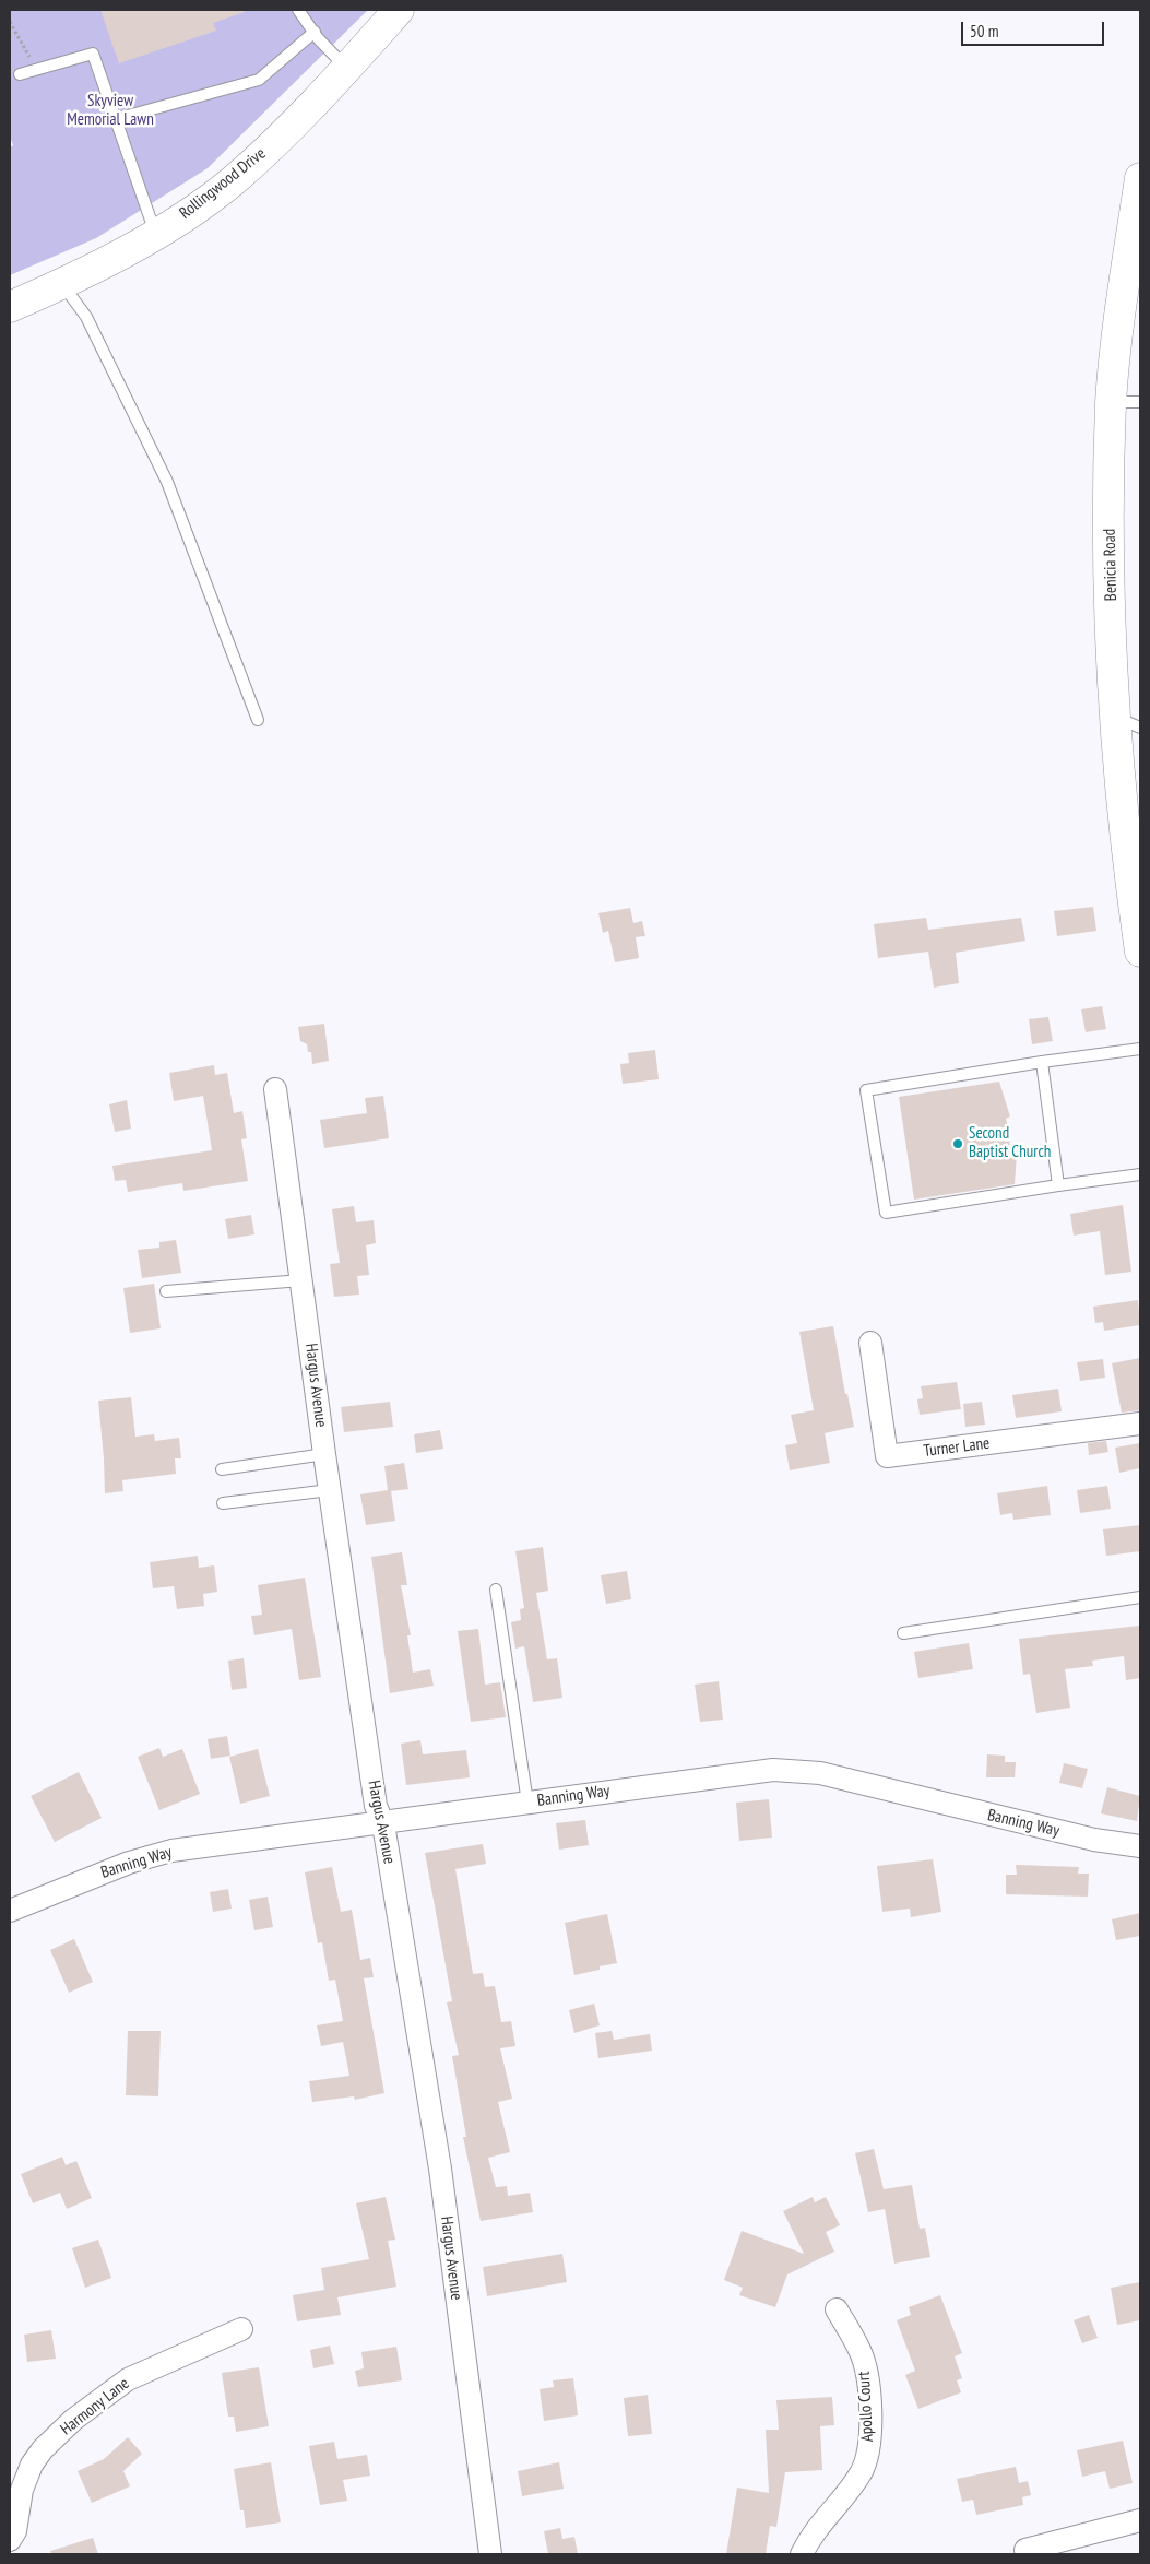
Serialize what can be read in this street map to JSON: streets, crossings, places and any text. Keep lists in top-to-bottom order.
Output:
{
  "streets": {
    "main road": ["Rollingwood Drive", "Benicia Road"],
    "street": [
      "Hargus Avenue",
      "Turner Lane",
      "Banning Way",
      "Harmony Lane",
      "Apollo Court"
    ]
  },
  "crossings": [
    ["Hargus Avenue", "Banning Way"]
  ],
  "parks": ["Skyview Memorial Lawn"],
  "places": ["Second Baptist Church"],
  "scale_bar": "50 m"
}
